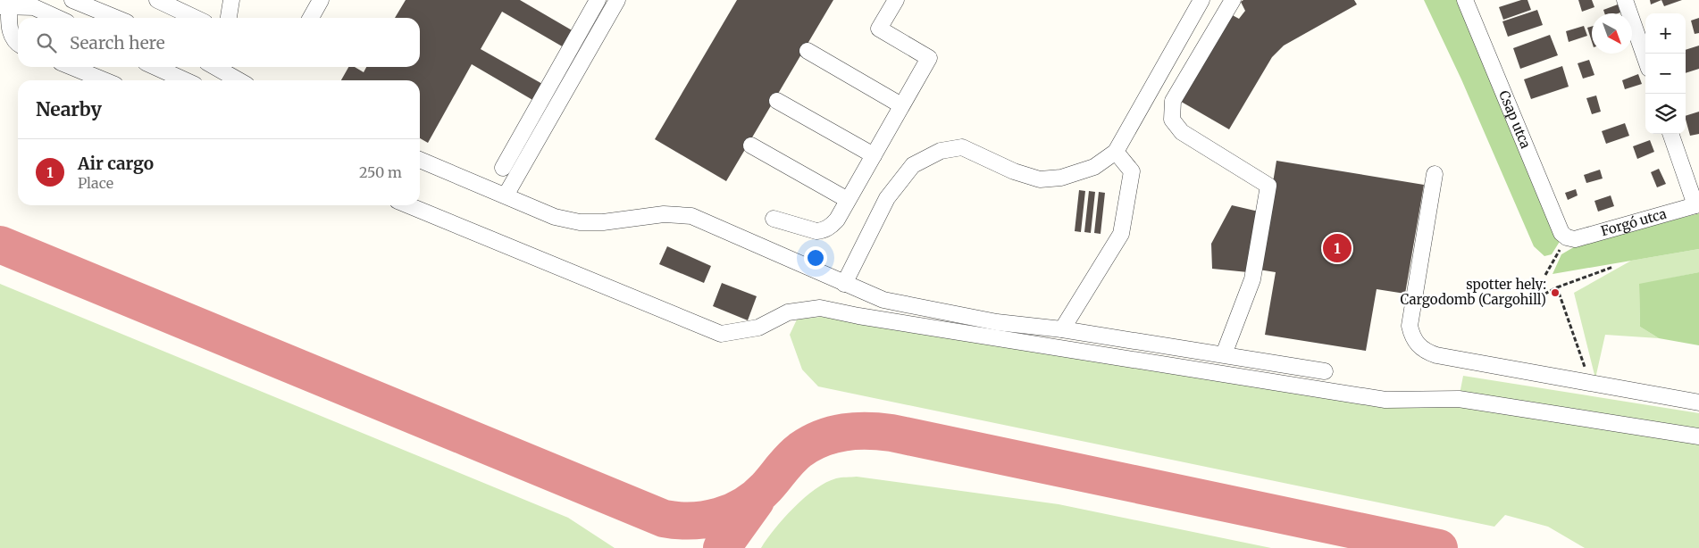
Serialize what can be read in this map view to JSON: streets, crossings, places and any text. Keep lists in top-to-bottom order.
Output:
{
  "streets": {
    "street": ["Csap utca", "Forgó utca"]
  },
  "crossings": [
    ["Csap utca", "Forgó utca"]
  ],
  "places": ["spotter hely: Cargodomb (Cargohill)"],
  "north": "bottom right",
  "page": {
    "map_buttons": ["+", "−"],
    "search": "Search here",
    "heading": "Nearby",
    "list": [
      {
        "mark": "1",
        "name": "Air cargo",
        "note": "Place",
        "value": "250 m"
      }
    ],
    "pins": "1"
  }
}
